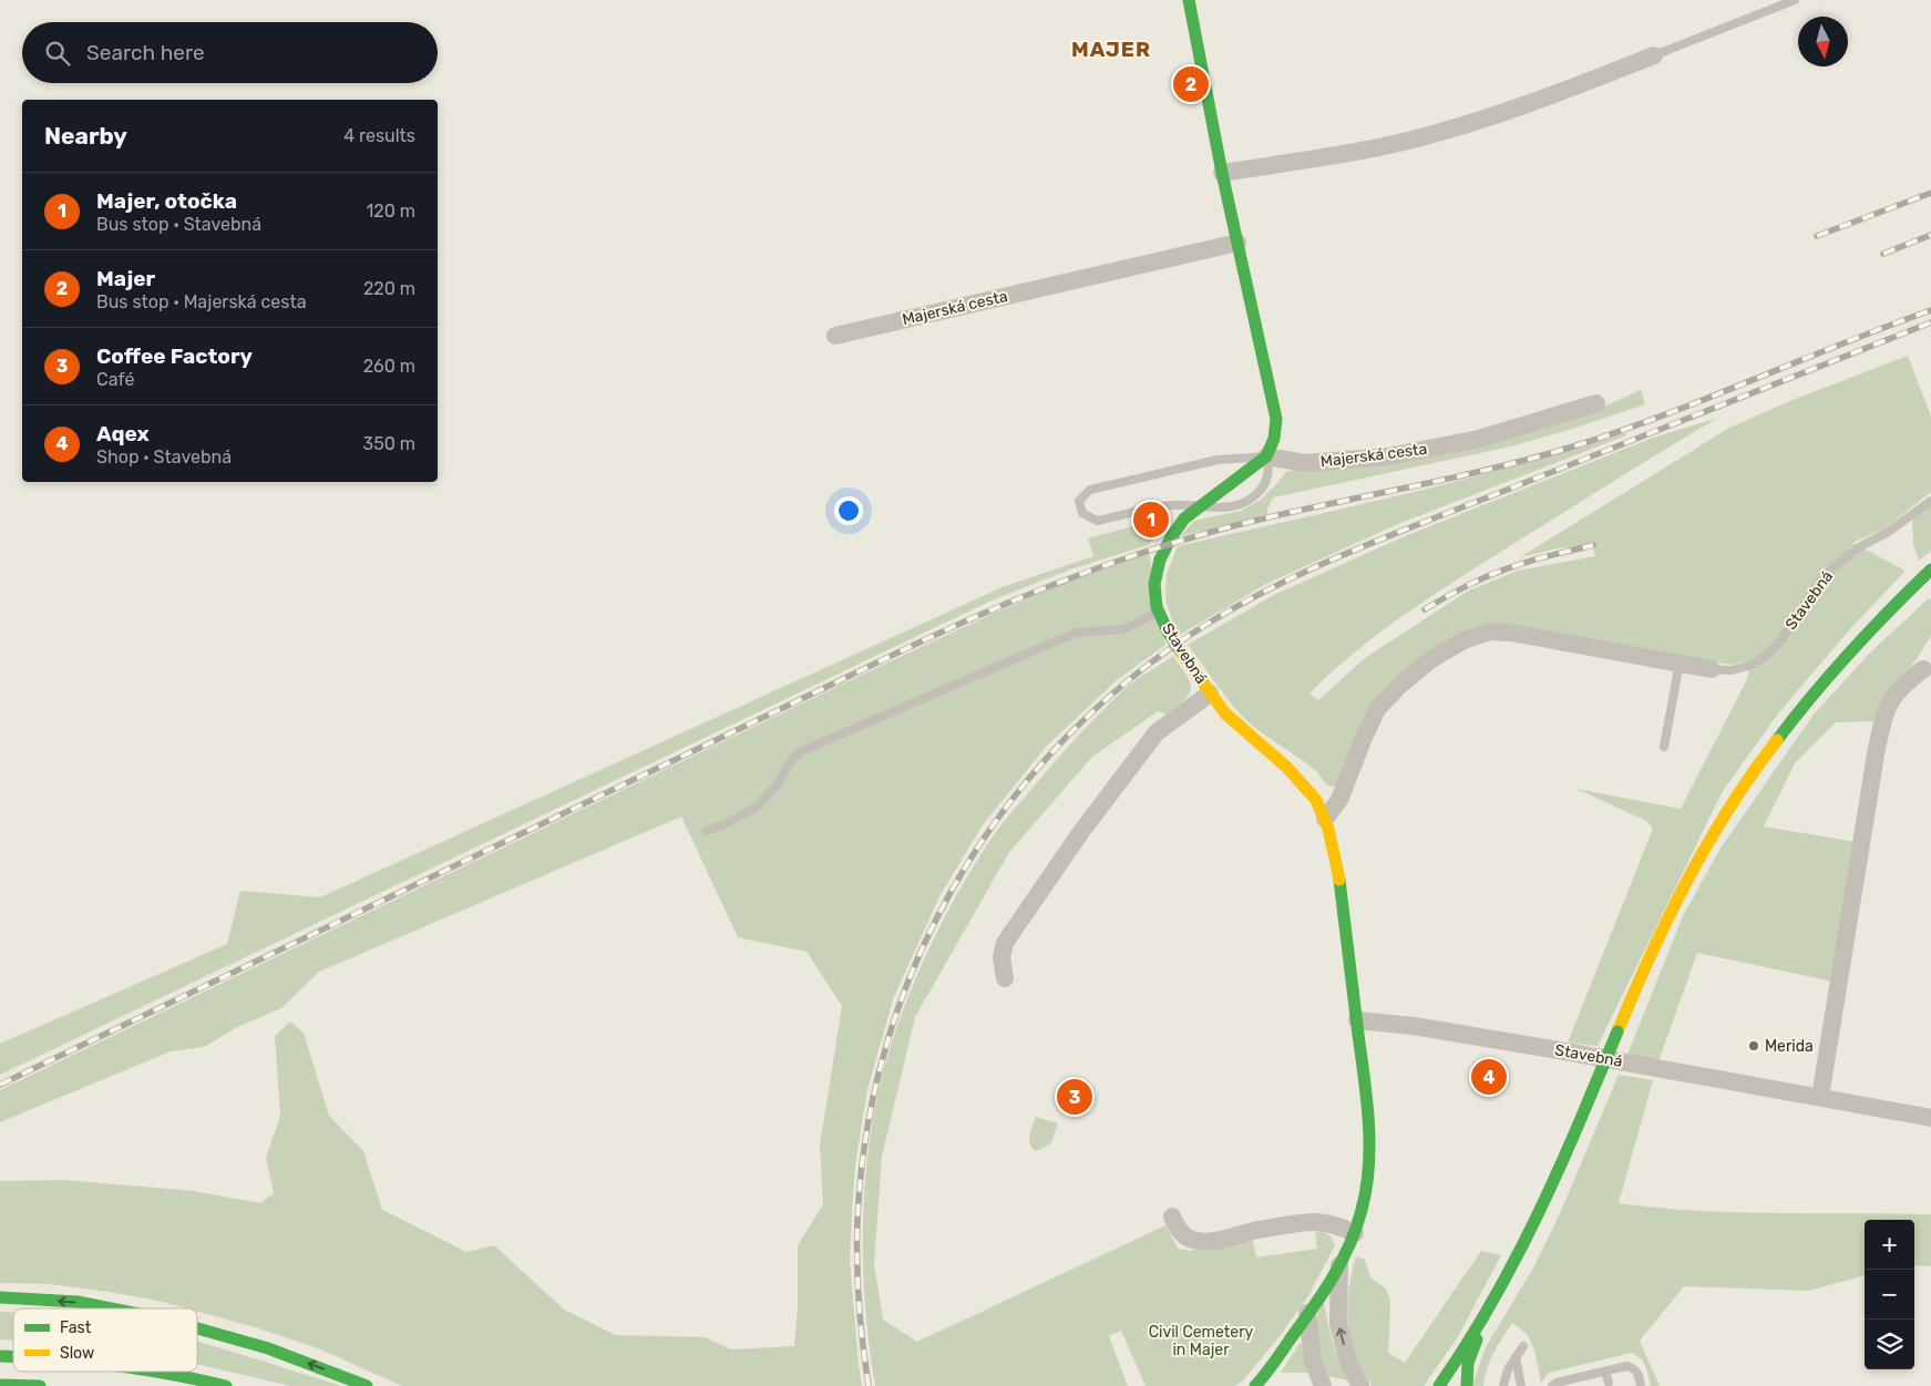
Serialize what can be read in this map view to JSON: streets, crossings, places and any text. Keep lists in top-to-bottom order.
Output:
{
  "streets": {
    "main road": ["Stavebná"],
    "street": ["Majerská cesta"]
  },
  "crossings": [
    ["Majerská cesta", "Stavebná"]
  ],
  "districts": ["MAJER"],
  "parks": ["Civil Cemetery in Majer"],
  "places": ["Merida"],
  "legend": ["Fast", "Slow"],
  "north": "bottom",
  "page": {
    "search": "Search here",
    "pins": [
      "2",
      "1",
      "4",
      "3"
    ],
    "heading": ["Nearby", "4 results"],
    "list": [
      {
        "mark": "1",
        "name": "Majer, otočka",
        "note": "Bus stop · Stavebná",
        "value": "120 m"
      },
      {
        "mark": "2",
        "name": "Majer",
        "note": "Bus stop · Majerská cesta",
        "value": "220 m"
      },
      {
        "mark": "3",
        "name": "Coffee Factory",
        "note": "Café",
        "value": "260 m"
      },
      {
        "mark": "4",
        "name": "Aqex",
        "note": "Shop · Stavebná",
        "value": "350 m"
      }
    ],
    "map_buttons": ["+", "−"]
  }
}
